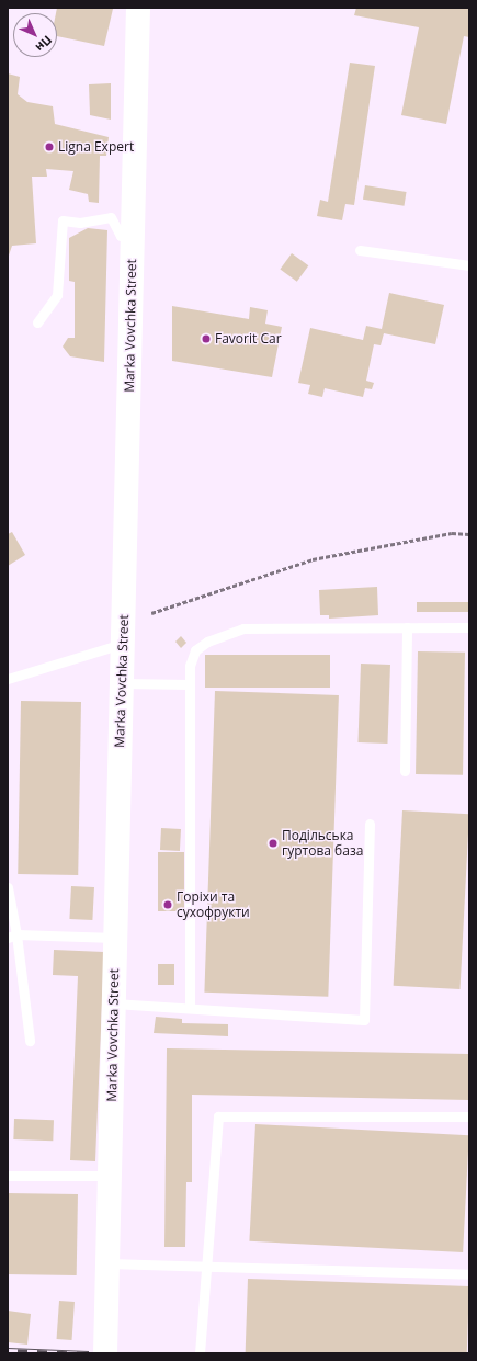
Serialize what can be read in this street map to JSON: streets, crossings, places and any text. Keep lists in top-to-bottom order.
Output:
{
  "streets": {
    "main road": ["Marka Vovchka Street"]
  },
  "places": [
    "Ligna Expert",
    "Favorit Car",
    "Подільська гуртова база",
    "Горіхи та сухофрукти"
  ],
  "north": "bottom right"
}
